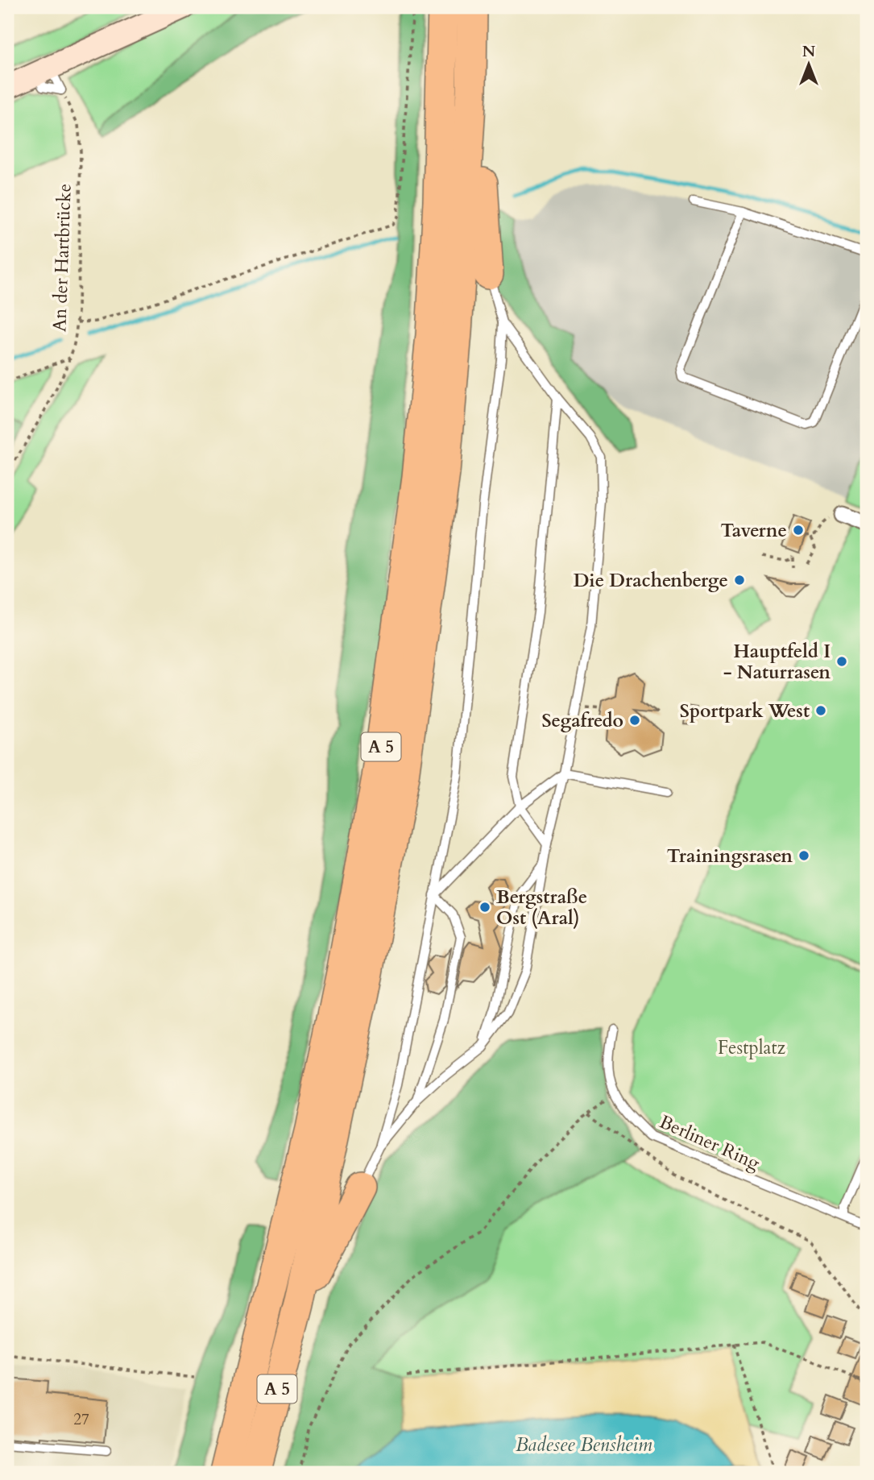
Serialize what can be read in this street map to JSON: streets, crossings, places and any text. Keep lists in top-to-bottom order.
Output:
{
  "streets": {
    "highway": ["A 5"],
    "lane": ["Berliner Ring"],
    "path": ["An der Hartbrücke"]
  },
  "water": ["Badesee Bensheim"],
  "parks": ["Festplatz"],
  "places": [
    "Taverne",
    "Die Drachenberge",
    "Hauptfeld I - Naturrasen",
    "Sportpark West",
    "Segafredo",
    "Trainingsrasen",
    "Bergstraße Ost (Aral)"
  ],
  "house_numbers": ["27"],
  "north": "top"
}
